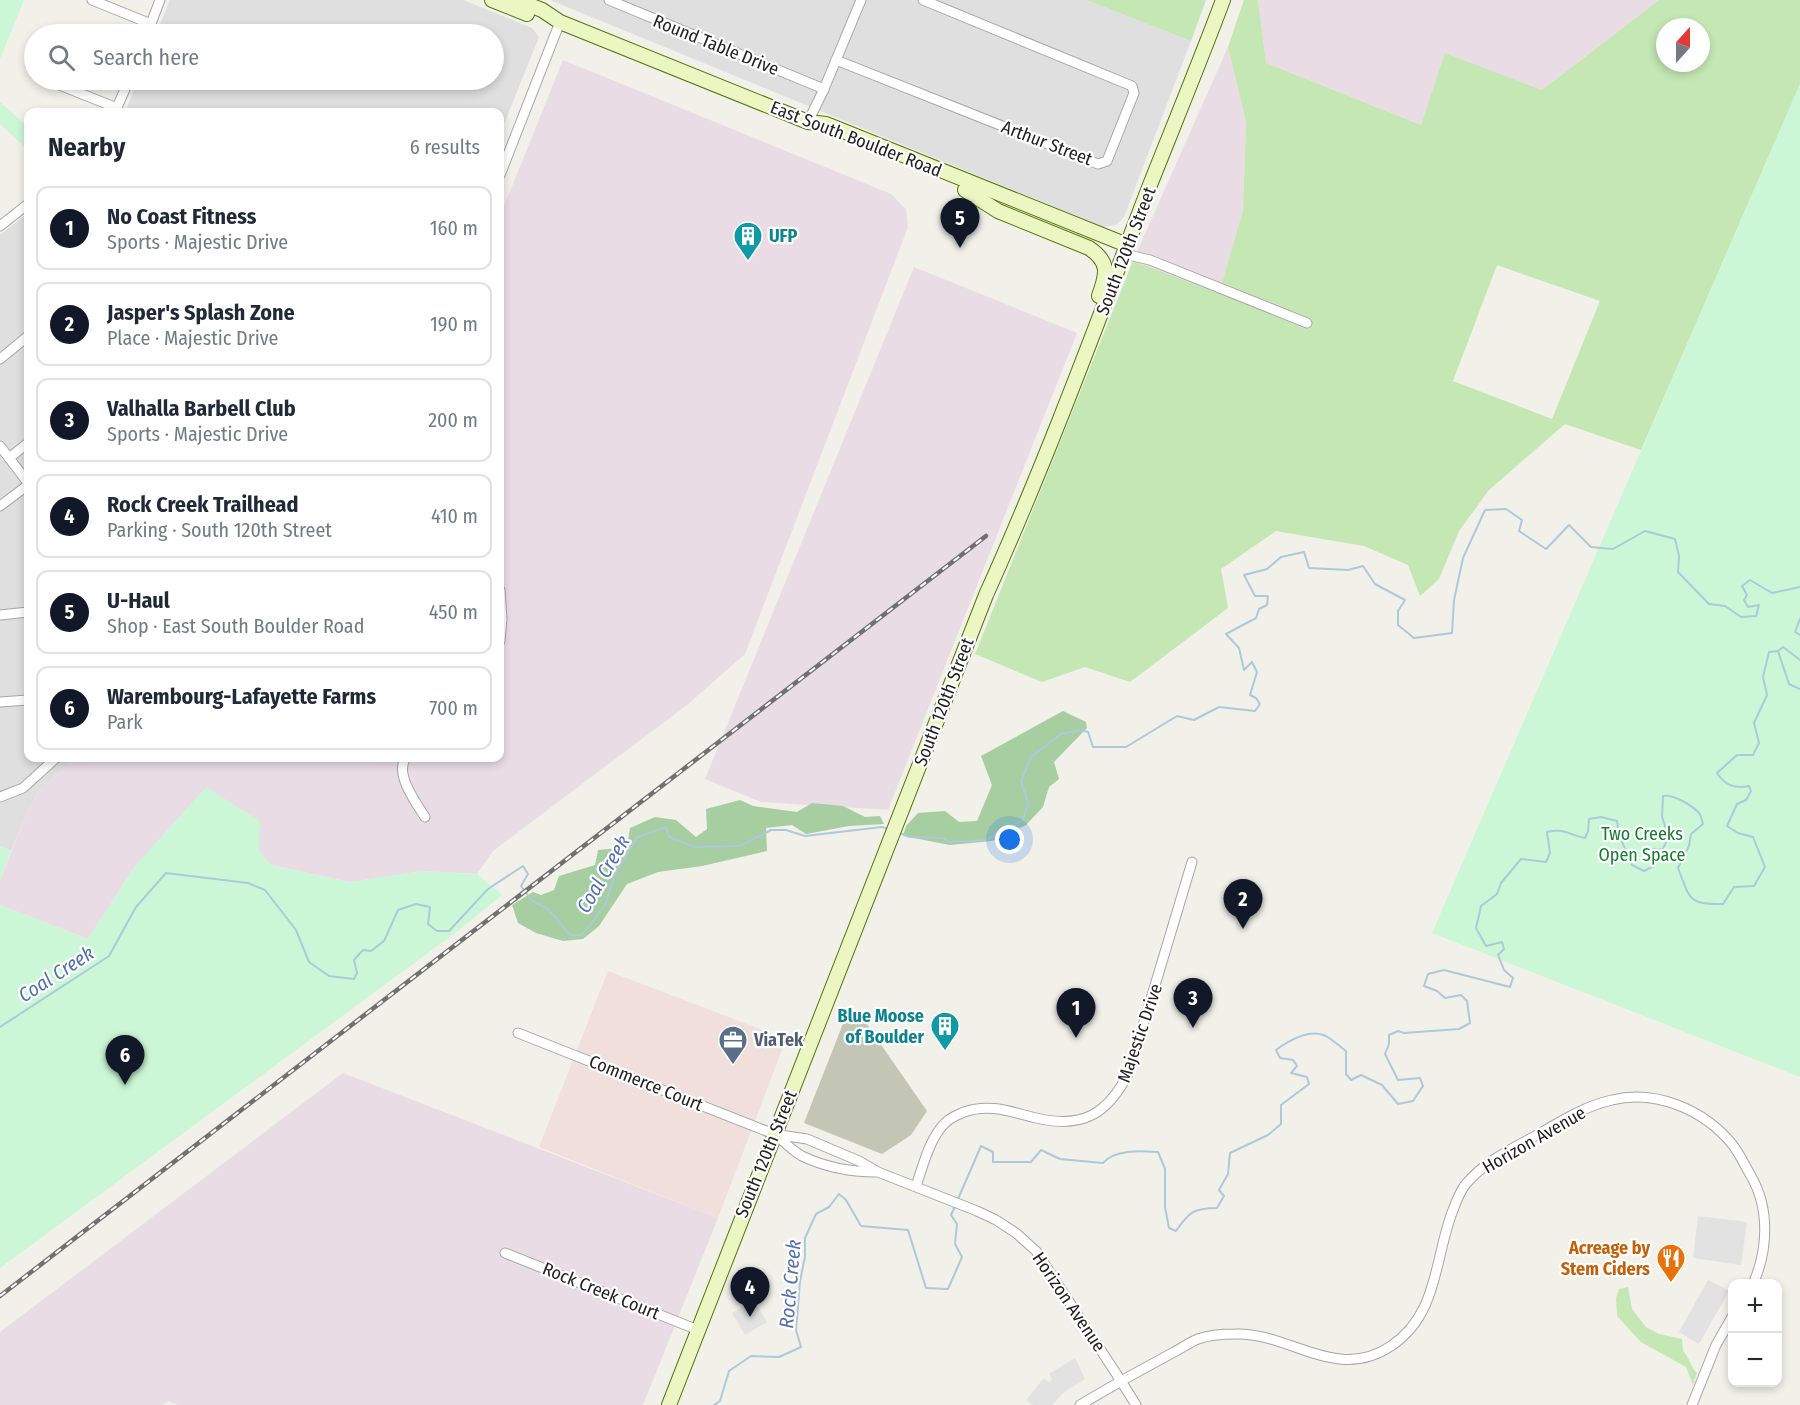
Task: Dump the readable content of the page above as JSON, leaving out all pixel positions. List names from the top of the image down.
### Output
{
  "streets": {
    "main road": ["East South Boulder Road", "South 120th Street"],
    "street": [
      "Round Table Drive",
      "Arthur Street",
      "Majestic Drive",
      "Commerce Court",
      "Horizon Avenue",
      "Rock Creek Court"
    ]
  },
  "crossings": [
    ["East South Boulder Road", "South 120th Street"],
    ["South 120th Street", "Commerce Court"],
    ["South 120th Street", "Horizon Avenue"],
    ["South 120th Street", "Rock Creek Court"],
    ["Majestic Drive", "Horizon Avenue"],
    ["Commerce Court", "Horizon Avenue"]
  ],
  "water": ["Coal Creek", "Rock Creek"],
  "parks": ["Two Creeks Open Space"],
  "places": {
    "building": ["UFP", "Blue Moose of Boulder"],
    "office": ["ViaTek"],
    "restaurant": ["Acreage by Stem Ciders"]
  },
  "north": "top",
  "page": {
    "search": "Search here",
    "heading": ["Nearby", "6 results"],
    "list": [
      {
        "mark": "1",
        "name": "No Coast Fitness",
        "note": "Sports · Majestic Drive",
        "value": "160 m"
      },
      {
        "mark": "2",
        "name": "Jasper's Splash Zone",
        "note": "Place · Majestic Drive",
        "value": "190 m"
      },
      {
        "mark": "3",
        "name": "Valhalla Barbell Club",
        "note": "Sports · Majestic Drive",
        "value": "200 m"
      },
      {
        "mark": "4",
        "name": "Rock Creek Trailhead",
        "note": "Parking · South 120th Street",
        "value": "410 m"
      },
      {
        "mark": "5",
        "name": "U-Haul",
        "note": "Shop · East South Boulder Road",
        "value": "450 m"
      },
      {
        "mark": "6",
        "name": "Warembourg-Lafayette Farms",
        "note": "Park",
        "value": "700 m"
      }
    ],
    "pins": [
      "5",
      "2",
      "3",
      "1",
      "6",
      "4"
    ],
    "map_buttons": ["+", "−"]
  }
}
